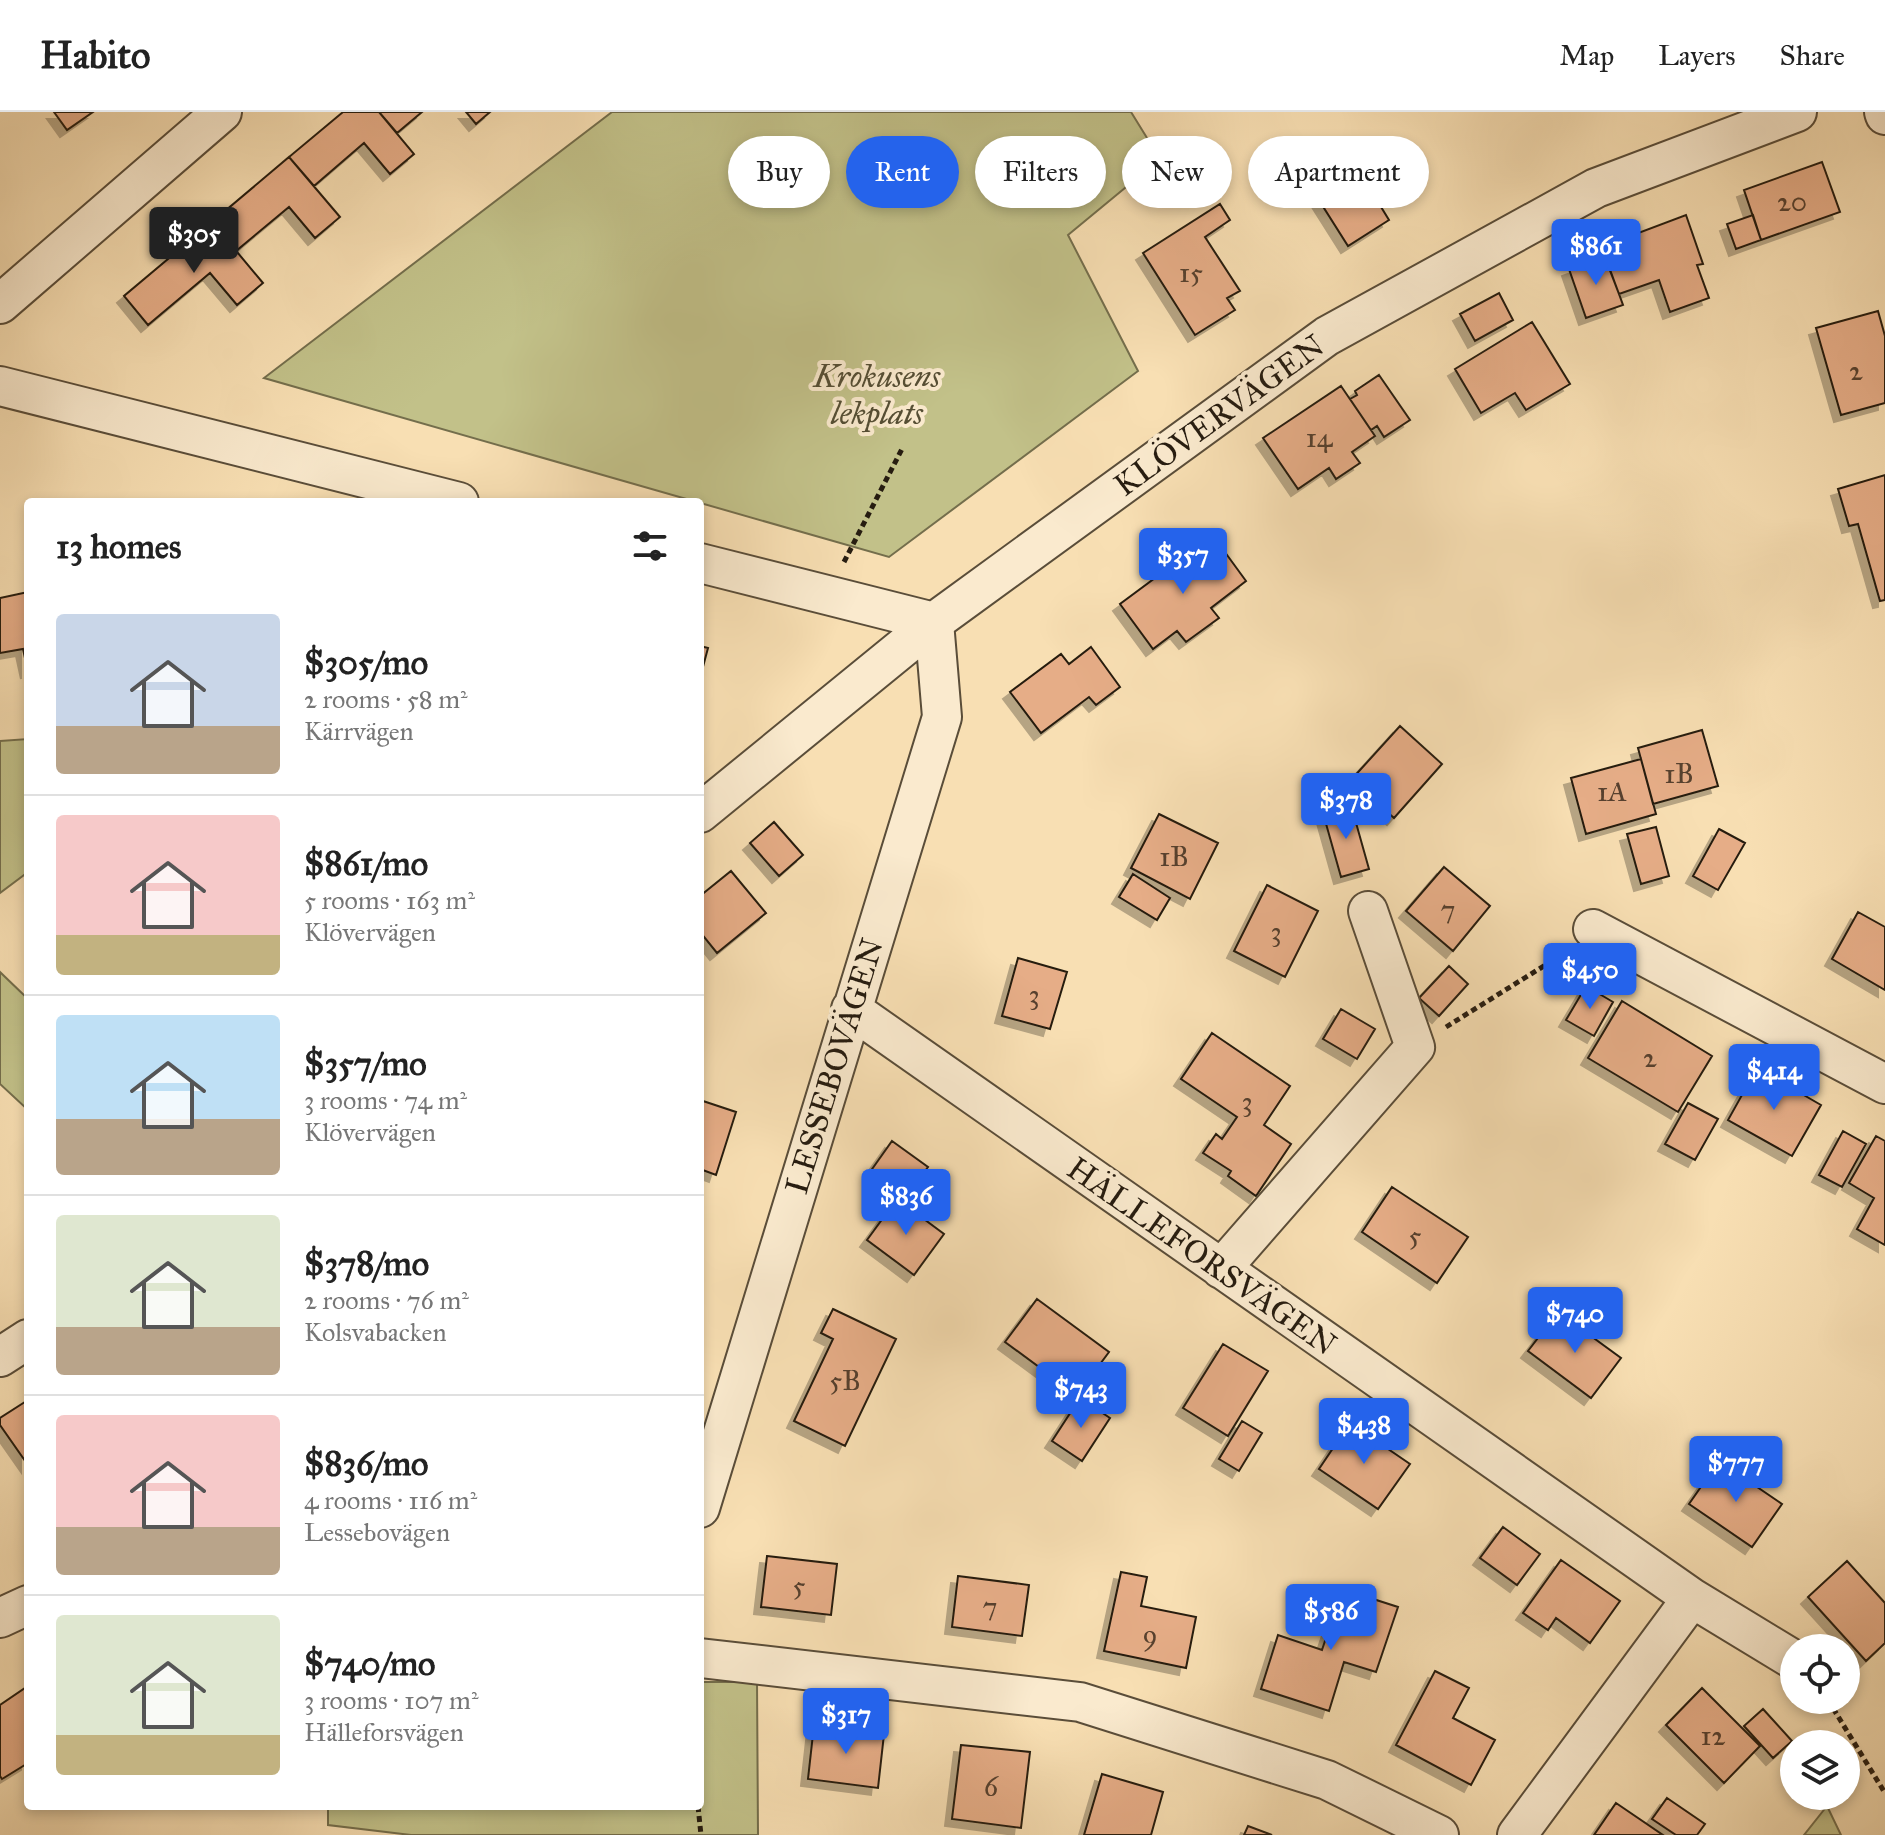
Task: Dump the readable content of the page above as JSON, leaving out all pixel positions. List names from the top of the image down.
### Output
{
  "streets": {
    "street": ["KLÖVERVÄGEN", "LESSEBOVÄGEN", "HÄLLEFORSVÄGEN"]
  },
  "crossings": [
    ["KLÖVERVÄGEN", "LESSEBOVÄGEN"],
    ["LESSEBOVÄGEN", "HÄLLEFORSVÄGEN"]
  ],
  "parks": ["Krokusens lekplats"],
  "house_numbers": [
    "20",
    "15",
    "2",
    "14",
    "1B",
    "1A",
    "1B",
    "7",
    "3",
    "3",
    "2",
    "3",
    "5",
    "5B",
    "5",
    "7",
    "9",
    "12",
    "6"
  ],
  "page": {
    "header": "Habito",
    "nav": ["Map", "Layers", "Share"],
    "chip": [
      "Buy",
      "Rent",
      "Filters",
      "New",
      "Apartment"
    ],
    "price": [
      "$305",
      "$861",
      "$357",
      "$378",
      "$450",
      "$414",
      "$836",
      "$740",
      "$743",
      "$438",
      "$777",
      "$586",
      "$317"
    ],
    "heading": "13 homes",
    "list": [
      {
        "name": "$305/mo",
        "note": "2 rooms · 58 m² · Kärrvägen"
      },
      {
        "name": "$861/mo",
        "note": "5 rooms · 163 m² · Klövervägen"
      },
      {
        "name": "$357/mo",
        "note": "3 rooms · 74 m² · Klövervägen"
      },
      {
        "name": "$378/mo",
        "note": "2 rooms · 76 m² · Kolsvabacken"
      },
      {
        "name": "$836/mo",
        "note": "4 rooms · 116 m² · Lessebovägen"
      },
      {
        "name": "$740/mo",
        "note": "3 rooms · 107 m² · Hälleforsvägen"
      }
    ]
  }
}
